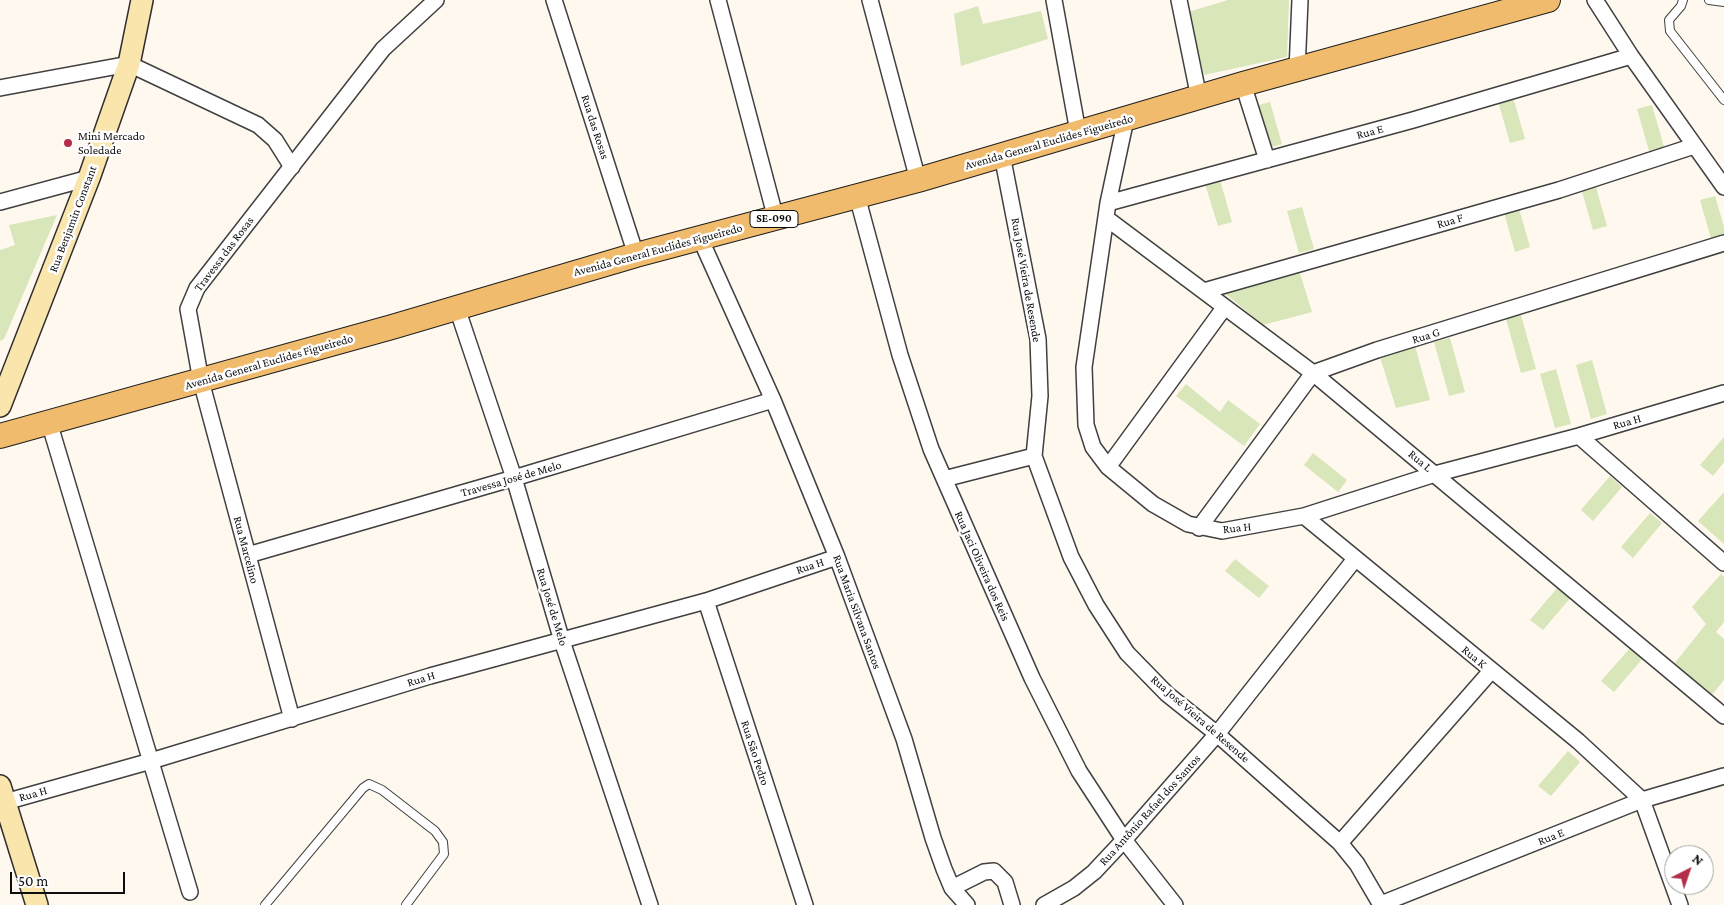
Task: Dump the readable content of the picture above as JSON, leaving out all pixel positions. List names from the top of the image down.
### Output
{
  "streets": {
    "main road": ["Avenida General Euclides Figueiredo", "SE-090"],
    "street": [
      "Rua das Rosas",
      "Rua E",
      "Rua Benjamin Constant",
      "Rua F",
      "Travessa das Rosas",
      "Rua José Vieira de Resende",
      "Rua G",
      "Rua H",
      "Rua L",
      "Travessa José de Melo",
      "Rua Marcelino",
      "Rua Jaci Oliveira dos Reis",
      "Rua José de Melo",
      "Rua Maria Silvana Santos",
      "Rua K",
      "Rua São Pedro",
      "Rua Antônio Rafael dos Santos"
    ]
  },
  "crossings": [
    ["Rua das Rosas", "Avenida General Euclides Figueiredo"],
    ["Rua E", "Rua José Vieira de Resende"],
    ["Rua E", "Rua H"],
    ["Rua E", "Rua L"],
    ["Rua E", "Rua K"],
    ["Avenida General Euclides Figueiredo", "Travessa das Rosas"],
    ["Avenida General Euclides Figueiredo", "Rua José Vieira de Resende"],
    ["Avenida General Euclides Figueiredo", "Rua H"],
    ["Avenida General Euclides Figueiredo", "Rua Marcelino"],
    ["Avenida General Euclides Figueiredo", "Rua Jaci Oliveira dos Reis"],
    ["Avenida General Euclides Figueiredo", "Rua José de Melo"],
    ["Avenida General Euclides Figueiredo", "Rua Maria Silvana Santos"],
    ["Rua F", "Rua L"],
    ["Travessa das Rosas", "Rua Marcelino"],
    ["Rua José Vieira de Resende", "Rua Antônio Rafael dos Santos"],
    ["Rua G", "Rua L"],
    ["Rua H", "Rua L"],
    ["Rua H", "Rua Marcelino"],
    ["Rua H", "Rua José de Melo"],
    ["Rua H", "Rua Maria Silvana Santos"],
    ["Rua H", "Rua K"],
    ["Rua H", "Rua São Pedro"],
    ["Travessa José de Melo", "Rua Marcelino"],
    ["Travessa José de Melo", "Rua José de Melo"],
    ["Travessa José de Melo", "Rua Maria Silvana Santos"],
    ["Rua Jaci Oliveira dos Reis", "Rua Antônio Rafael dos Santos"],
    ["Rua K", "Rua Antônio Rafael dos Santos"]
  ],
  "places": ["Mini Mercado Soledade"],
  "scale_bar": "50 m",
  "north": "top right"
}
